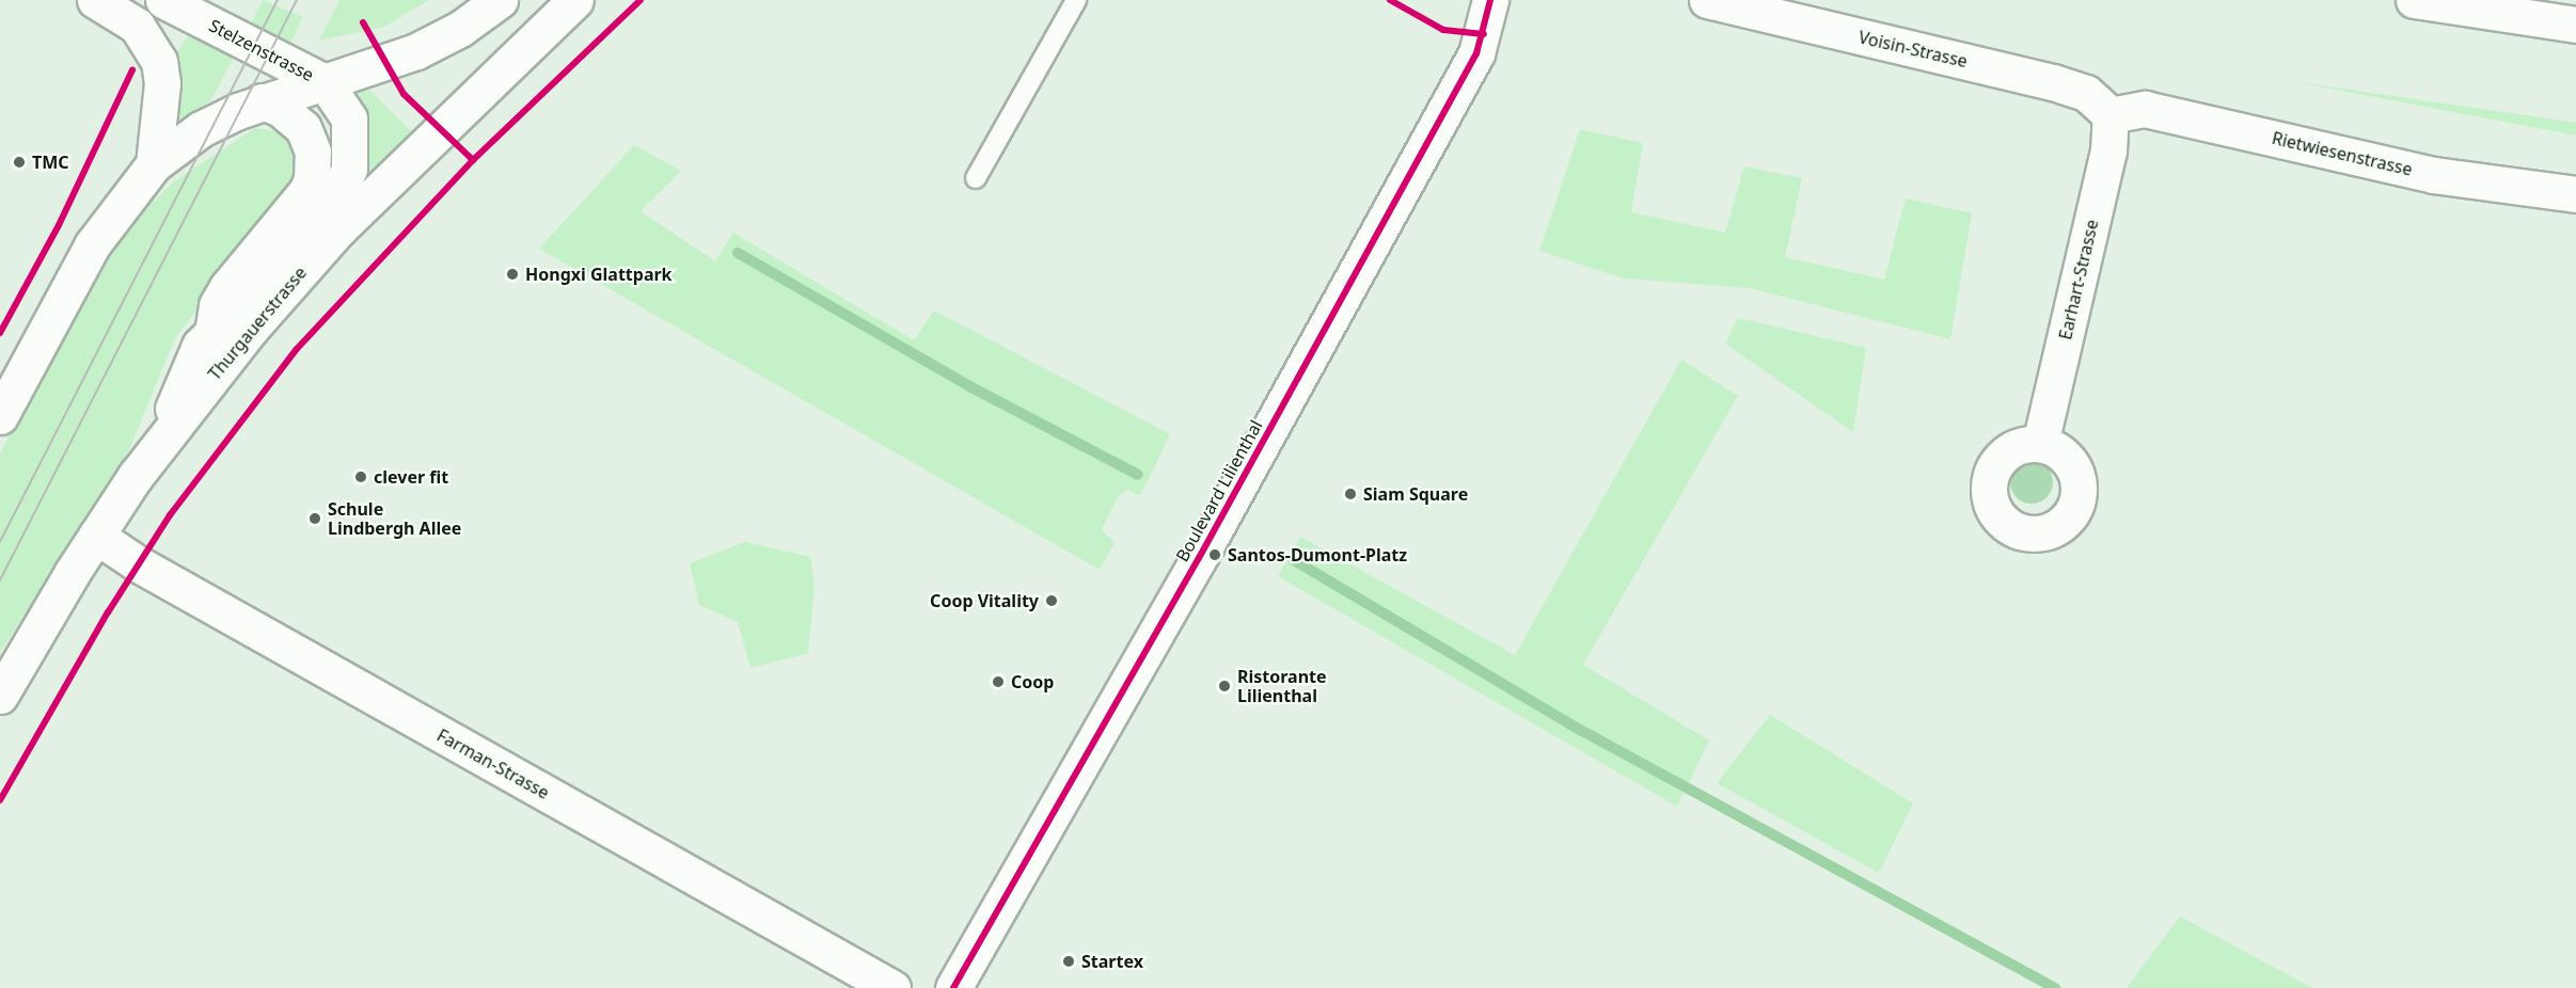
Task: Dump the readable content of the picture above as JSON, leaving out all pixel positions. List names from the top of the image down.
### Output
{
  "streets": {
    "main road": [
      "Voisin-Strasse",
      "Stelzenstrasse",
      "Rietwiesenstrasse",
      "Earhart-Strasse",
      "Thurgauerstrasse",
      "Boulevard Lilienthal",
      "Farman-Strasse"
    ]
  },
  "crossings": [
    ["Voisin-Strasse", "Rietwiesenstrasse"],
    ["Voisin-Strasse", "Earhart-Strasse"],
    ["Stelzenstrasse", "Thurgauerstrasse"],
    ["Rietwiesenstrasse", "Earhart-Strasse"],
    ["Thurgauerstrasse", "Farman-Strasse"]
  ],
  "places": [
    "TMC",
    "Hongxi Glattpark",
    "clever fit",
    "Siam Square",
    "Schule Lindbergh Allee",
    "Santos-Dumont-Platz",
    "Coop Vitality",
    "Coop",
    "Ristorante Lilienthal",
    "Startex"
  ]
}
